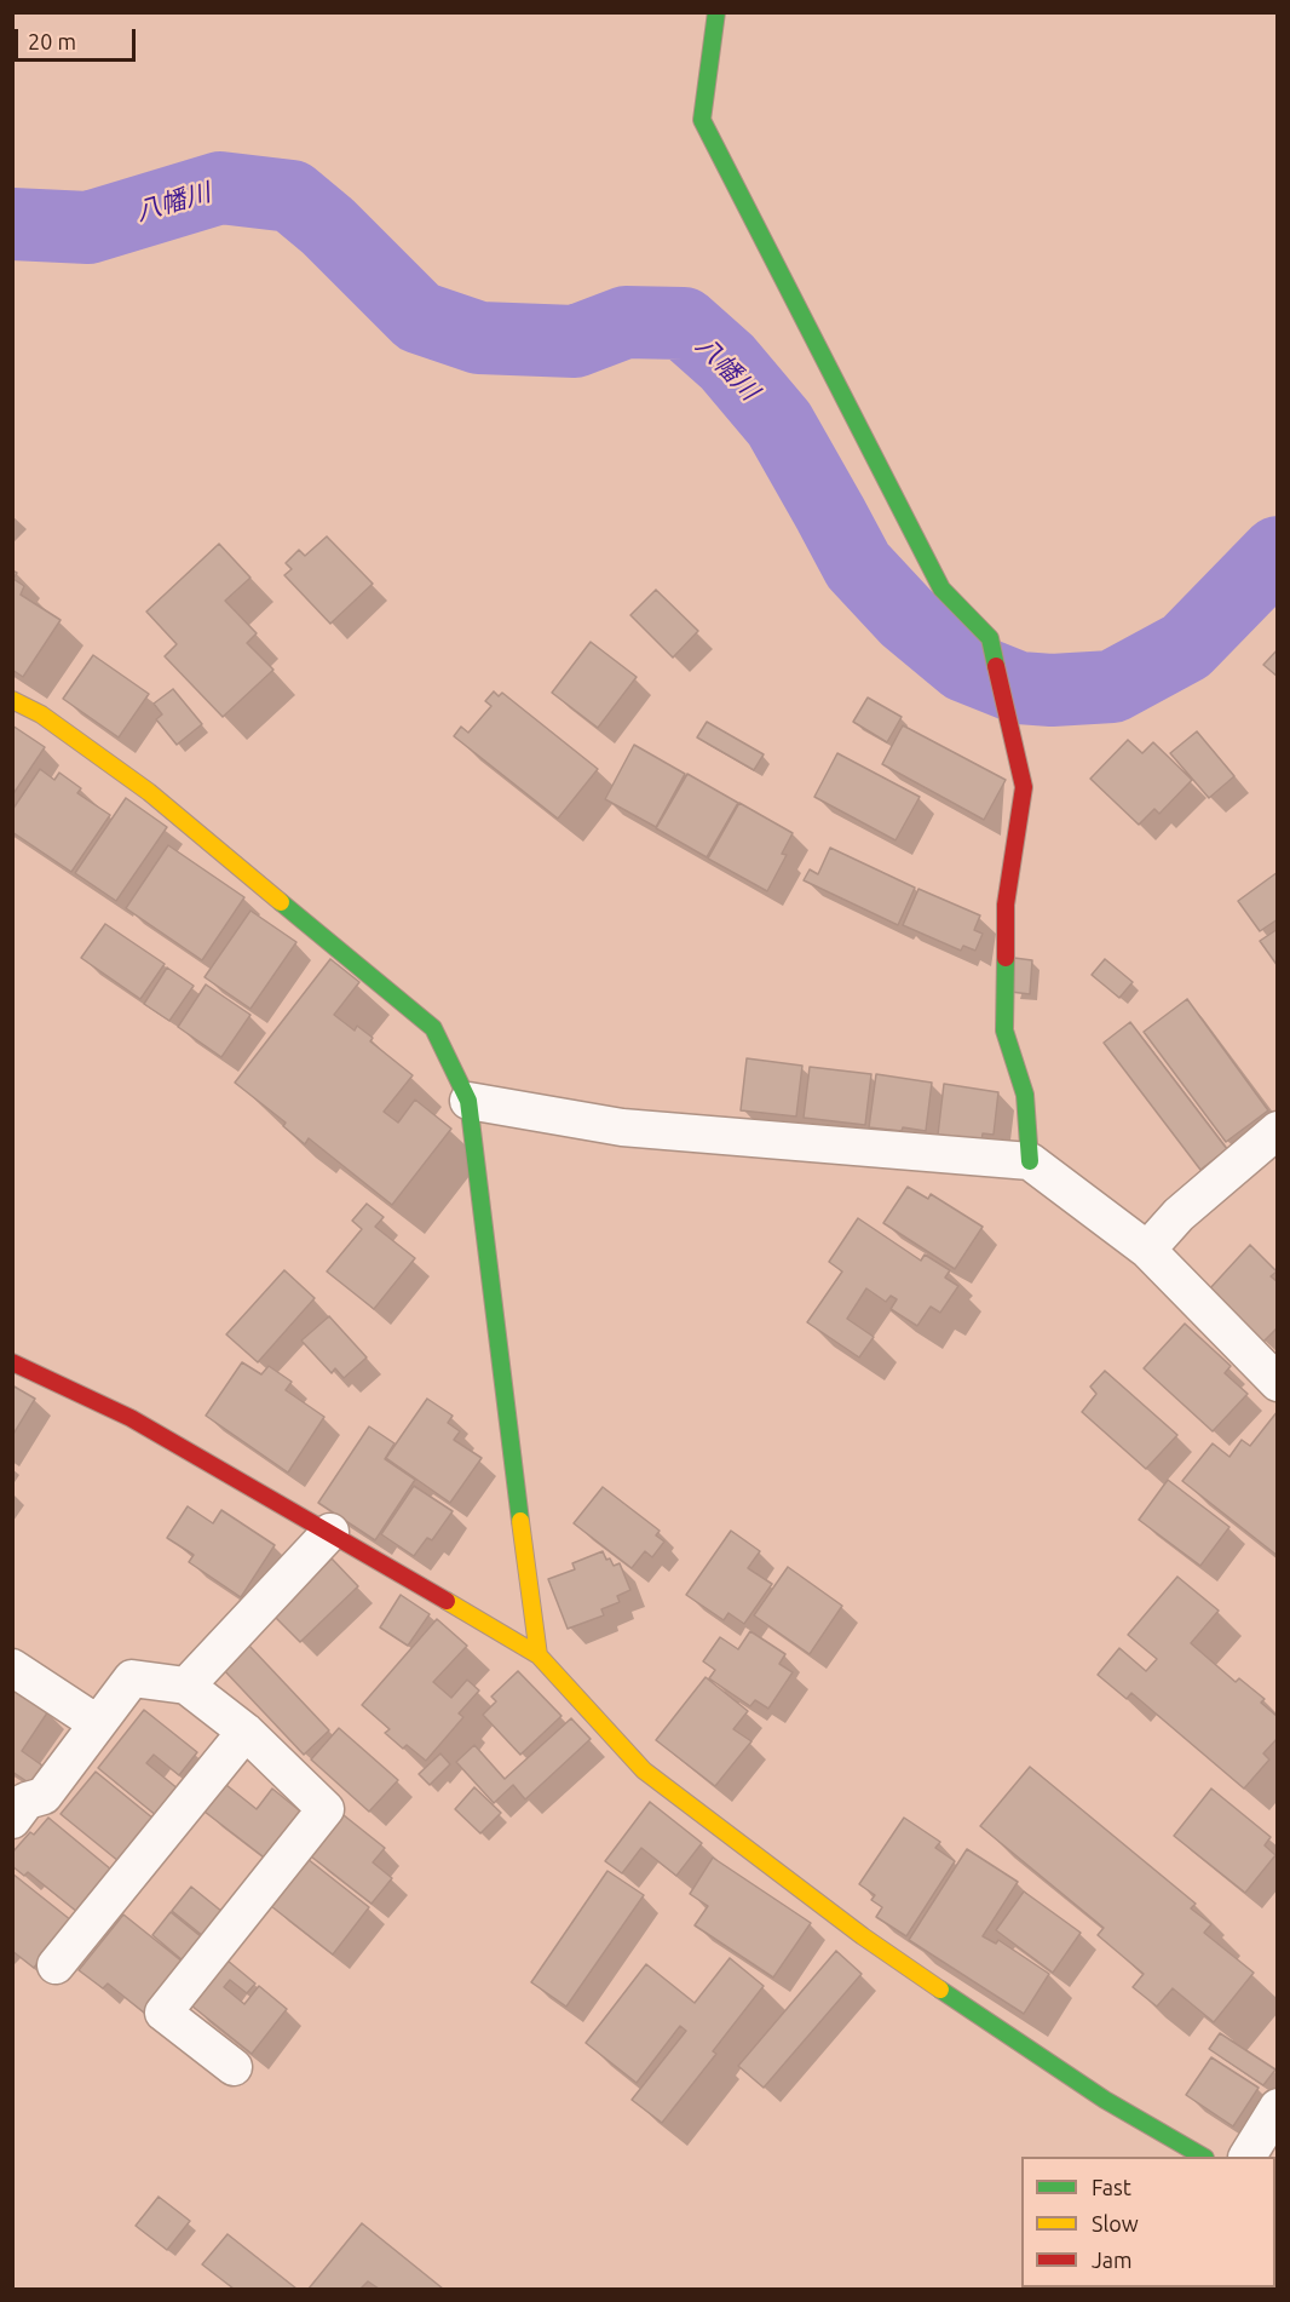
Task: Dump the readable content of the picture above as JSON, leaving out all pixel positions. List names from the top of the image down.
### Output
{
  "water": ["八幡川"],
  "legend": ["Fast", "Slow", "Jam"],
  "scale_bar": "20 m"
}
